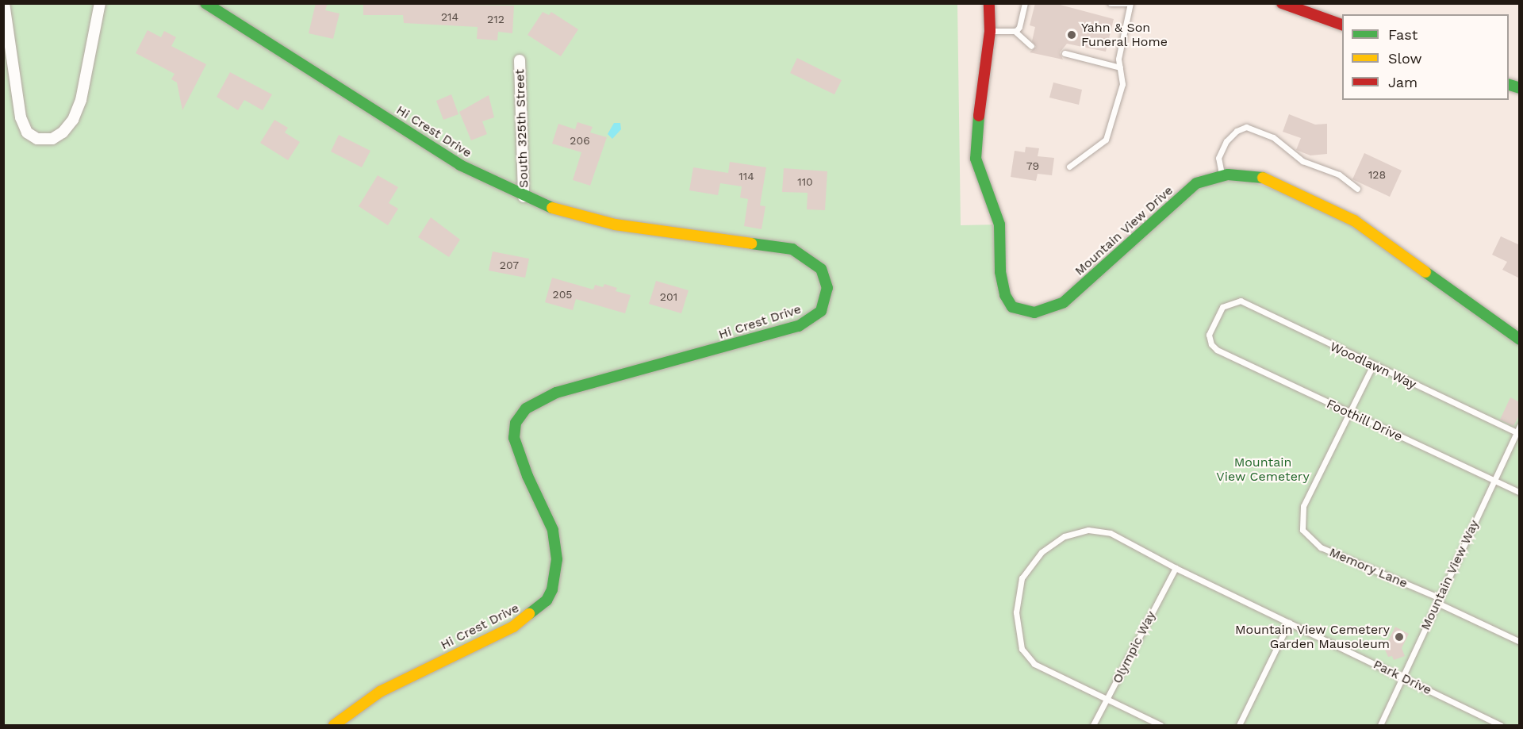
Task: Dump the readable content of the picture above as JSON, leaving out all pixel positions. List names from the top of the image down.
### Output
{
  "streets": {
    "street": ["South 325th Street", "Hi Crest Drive", "Mountain View Drive"],
    "lane": [
      "Woodlawn Way",
      "Foothill Drive",
      "Memory Lane",
      "Mountain View Way",
      "Olympic Way",
      "Park Drive"
    ]
  },
  "crossings": [
    ["South 325th Street", "Hi Crest Drive"],
    ["Woodlawn Way", "Foothill Drive"],
    ["Woodlawn Way", "Mountain View Way"],
    ["Foothill Drive", "Memory Lane"],
    ["Foothill Drive", "Mountain View Way"],
    ["Memory Lane", "Mountain View Way"],
    ["Mountain View Way", "Park Drive"],
    ["Olympic Way", "Park Drive"]
  ],
  "parks": ["Mountain View Cemetery"],
  "places": ["Yahn & Son Funeral Home", "Mountain View Cemetery Garden Mausoleum"],
  "house_numbers": [
    "214",
    "212",
    "206",
    "79",
    "128",
    "114",
    "110",
    "207",
    "205",
    "201"
  ],
  "legend": ["Fast", "Slow", "Jam"]
}
